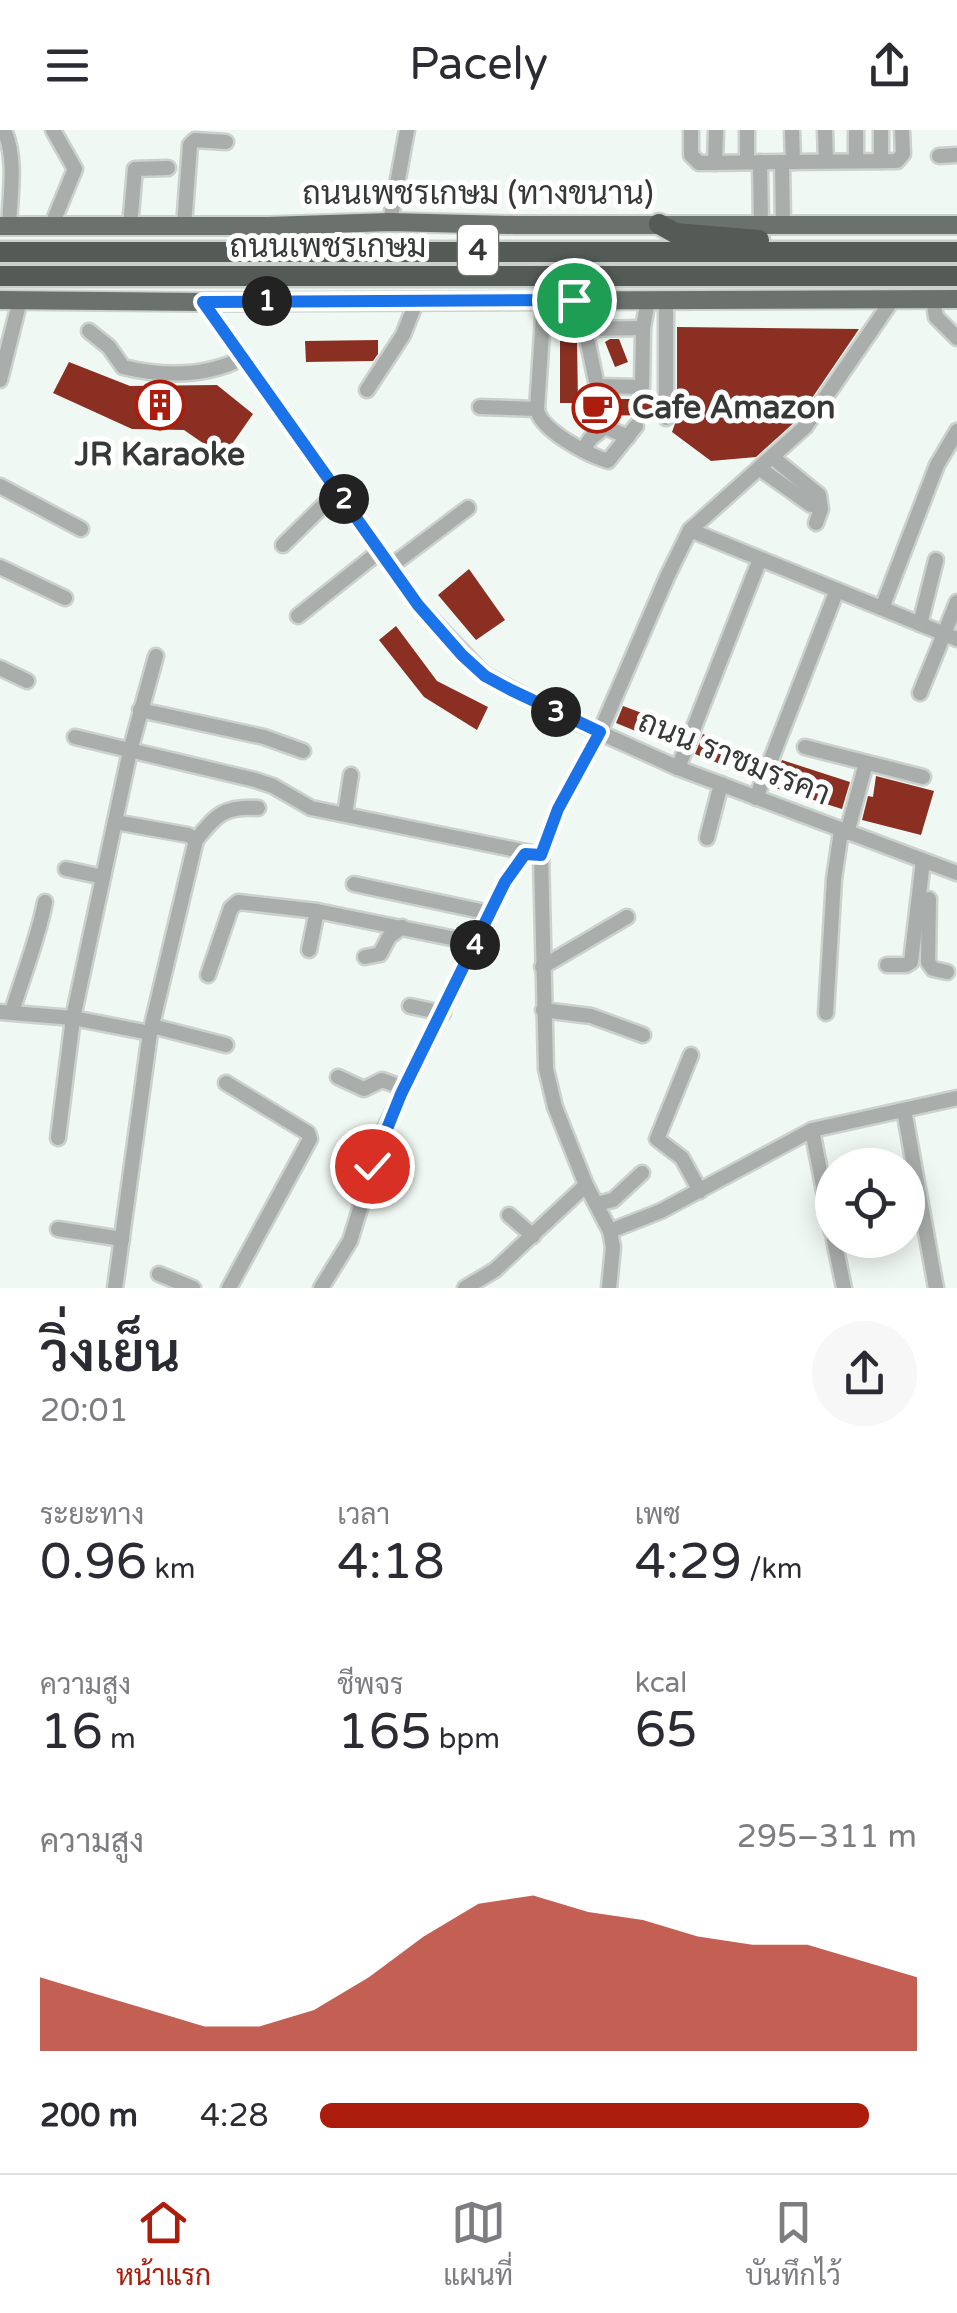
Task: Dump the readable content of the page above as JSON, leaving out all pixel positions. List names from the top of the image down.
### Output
{
  "streets": {
    "highway": ["ถนนเพชรเกษม", "4"],
    "main road": ["ถนนเพชรเกษม (ทางขนาน)"],
    "street": ["ถนน ราชมรรคา"]
  },
  "crossings": [
    ["4", "ถนน ราชมรรคา"]
  ],
  "places": {
    "building": ["JR Karaoke"],
    "cafe": ["Cafe Amazon"]
  },
  "page": {
    "header": "Pacely",
    "pins": [
      "1",
      "2",
      "3",
      "4"
    ],
    "heading": ["วิ่งเย็น", "20:01"],
    "stats": [
      ["ระยะทาง", "0.96 km"],
      ["เวลา", "4:18"],
      ["เพซ", "4:29 /km"],
      ["ความสูง", "16 m"],
      ["ชีพจร", "165 bpm"],
      ["kcal", "65"]
    ],
    "chart": ["ความสูง", "295–311 m"],
    "list": [
      {
        "name": "200 m",
        "note": "4:28"
      }
    ],
    "tabs": ["หน้าแรก", "แผนที่", "บันทึกไว้"]
  }
}
